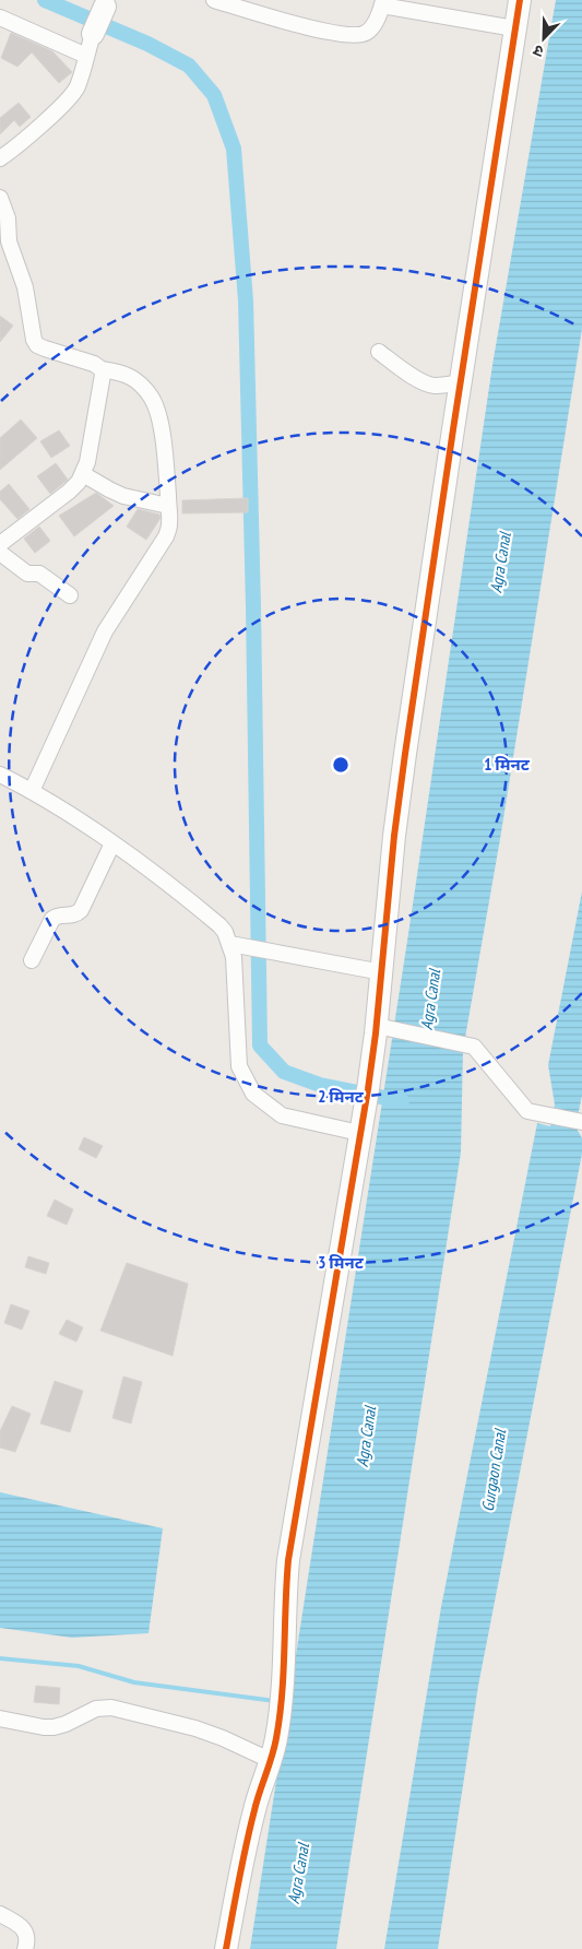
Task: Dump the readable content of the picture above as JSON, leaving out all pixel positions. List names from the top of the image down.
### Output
{
  "water": ["Agra Canal", "Gurgaon Canal"],
  "north": "bottom left",
  "rings": ["1 मिनट", "2 मिनट", "3 मिनट"]
}
